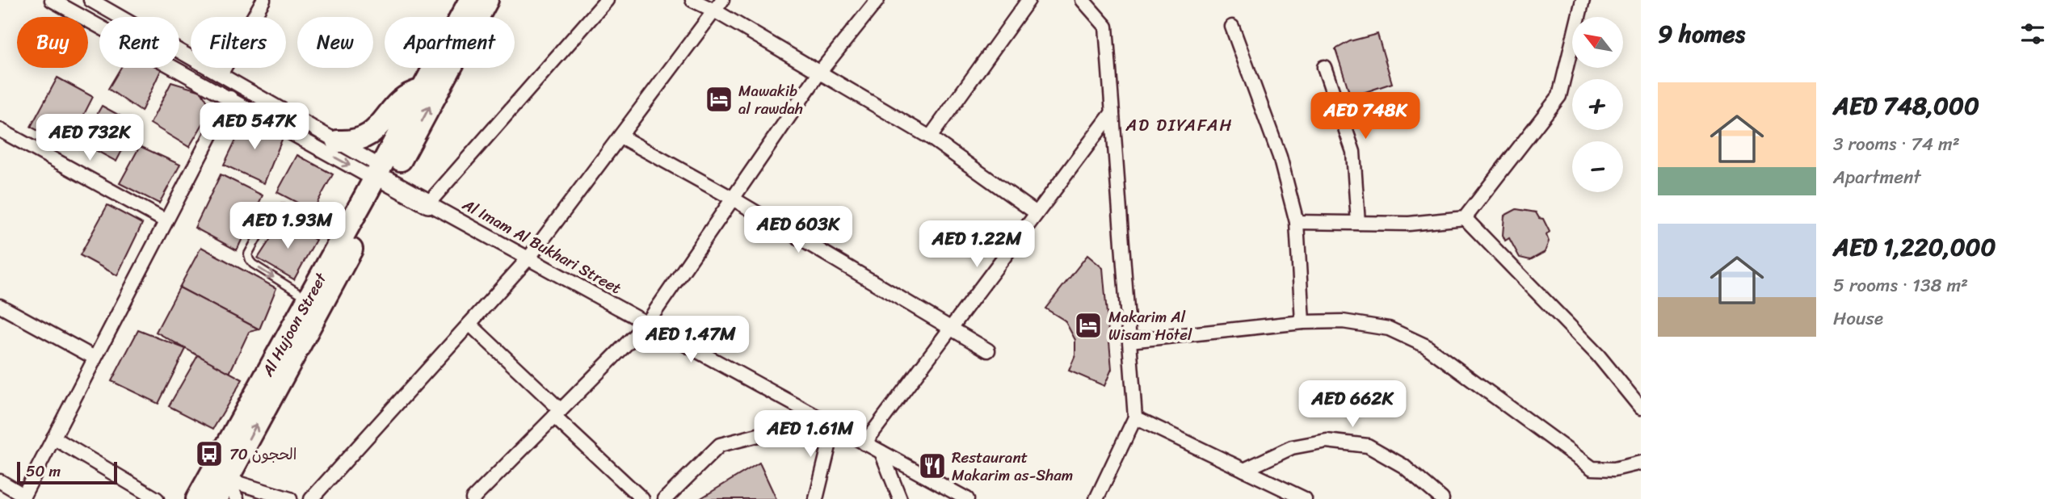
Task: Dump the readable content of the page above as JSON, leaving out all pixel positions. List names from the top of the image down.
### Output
{
  "streets": {
    "main road": ["Al Hujoon Street"],
    "street": ["Al Imam Al Bukhari Street"]
  },
  "districts": ["AD DIYAFAH"],
  "places": {
    "hotel": ["Mawakib al rawdah", "Makarim Al Wisam Hotel"],
    "bus stop": ["الحجون 70"],
    "restaurant": ["Restaurant Makarim as-Sham"]
  },
  "scale_bar": "50 m",
  "north": "top left",
  "page": {
    "heading": "9 homes",
    "map_buttons": ["+", "−"],
    "chip": [
      "Buy",
      "Rent",
      "Filters",
      "New",
      "Apartment"
    ],
    "list": [
      {
        "name": "AED 748,000",
        "note": "3 rooms · 74 m² · Apartment"
      },
      {
        "name": "AED 1,220,000",
        "note": "5 rooms · 138 m² · House"
      }
    ],
    "price": [
      "AED 748K",
      "AED 547K",
      "AED 732K",
      "AED 1.93M",
      "AED 603K",
      "AED 1.22M",
      "AED 1.47M",
      "AED 662K",
      "AED 1.61M"
    ],
    "scale": "50 m"
  }
}
